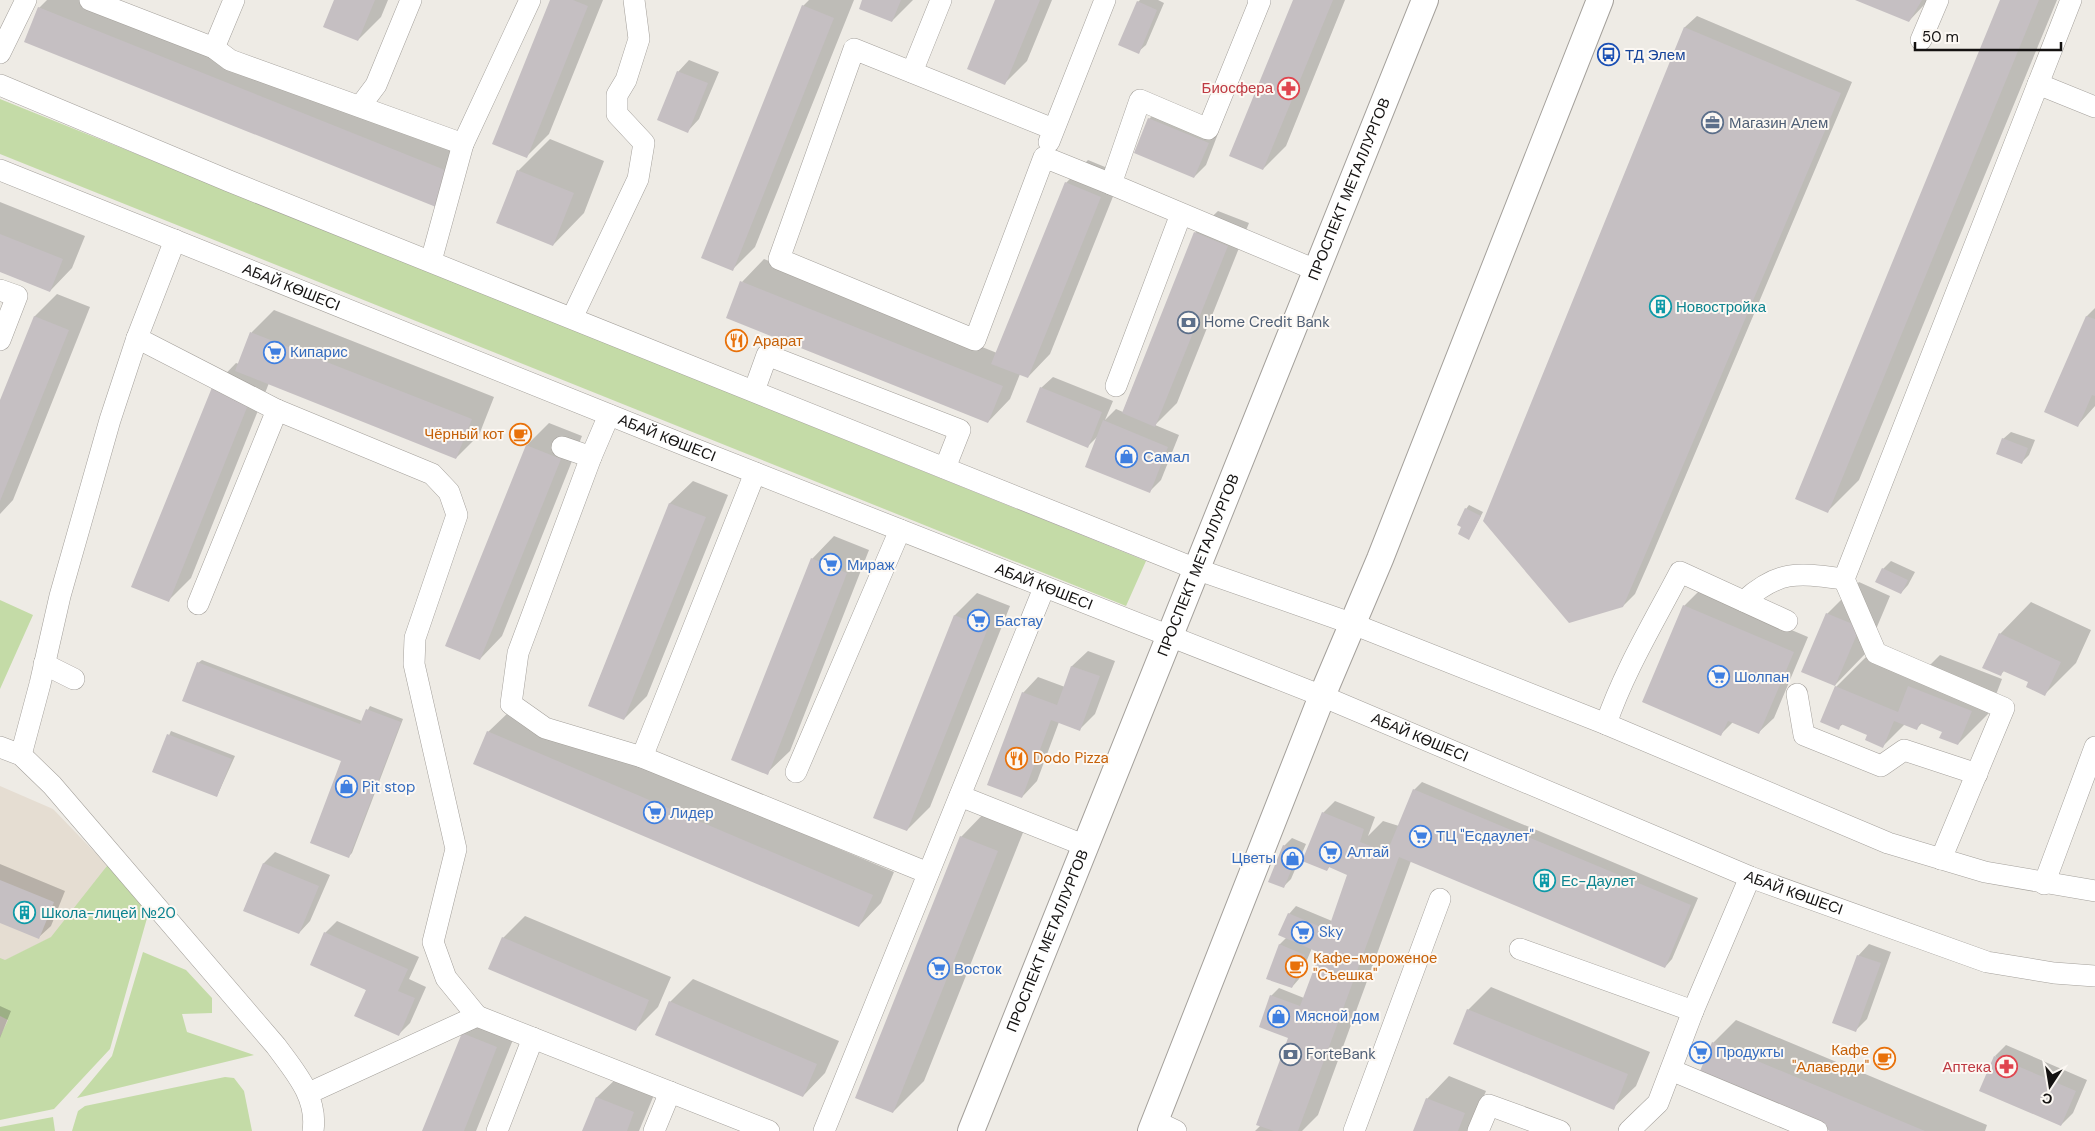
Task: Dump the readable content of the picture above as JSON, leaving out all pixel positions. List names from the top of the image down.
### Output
{
  "streets": {
    "main road": ["ПРОСПЕКТ МЕТАЛЛУРГОВ"],
    "street": ["АБАЙ КӨШЕСІ"]
  },
  "crossings": [
    ["ПРОСПЕКТ МЕТАЛЛУРГОВ", "АБАЙ КӨШЕСІ"]
  ],
  "places": {
    "bus stop": ["ТД Элем"],
    "pharmacy": ["Биосфера", "Аптека"],
    "office": ["Магазин Алем"],
    "building": ["Новостройка", "Ес-Даулет", "Школа-лицей №20"],
    "bank": ["Home Credit Bank", "ForteBank"],
    "restaurant": ["Арарат", "Dodo Pizza"],
    "supermarket": [
      "Кипарис",
      "Мираж",
      "Бастау",
      "Шолпан",
      "Лидер",
      "ТЦ \"Есдаулет\"",
      "Алтай",
      "Sky",
      "Восток",
      "Продукты"
    ],
    "cafe": ["Чёрный кот", "Кафе-мороженое \"Cъешка\"", "Кафе \"Алаверди\""],
    "shop": [
      "Самал",
      "Pit stop",
      "Цветы",
      "Мясной дом"
    ]
  },
  "scale_bar": "50 m",
  "north": "bottom"
}
